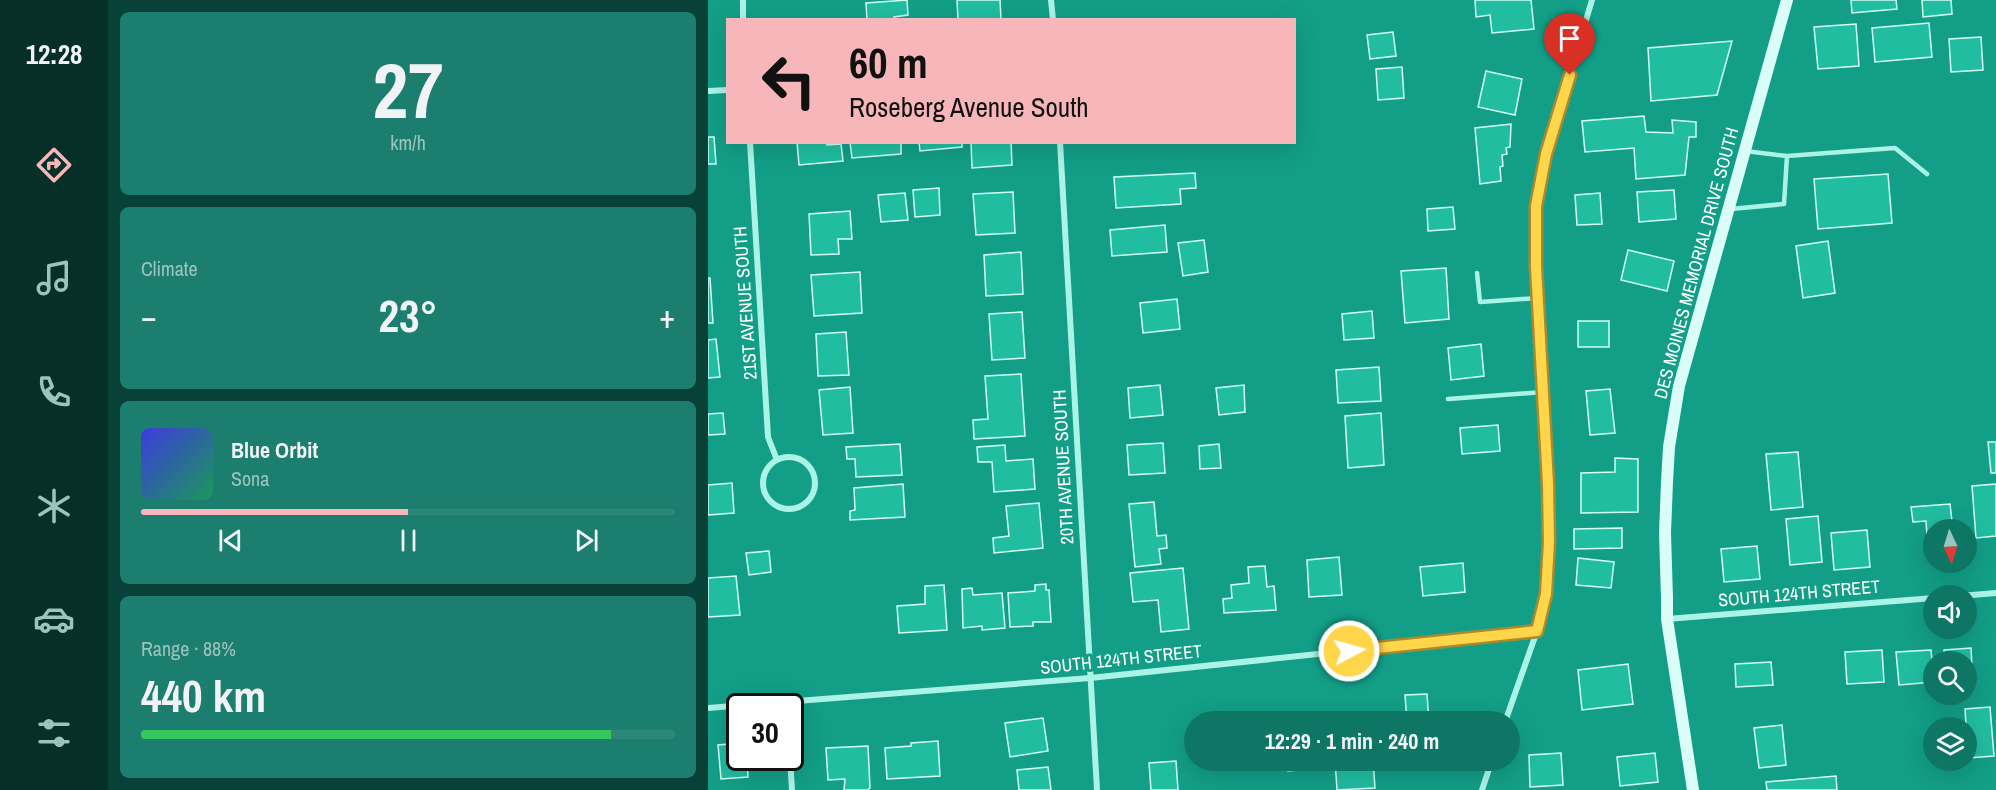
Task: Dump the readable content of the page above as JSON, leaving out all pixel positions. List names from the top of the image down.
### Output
{
  "streets": {
    "main road": ["DES MOINES MEMORIAL DRIVE SOUTH"],
    "street": ["21ST AVENUE SOUTH", "20TH AVENUE SOUTH", "SOUTH 124TH STREET"]
  },
  "crossings": [
    ["DES MOINES MEMORIAL DRIVE SOUTH", "SOUTH 124TH STREET"],
    ["20TH AVENUE SOUTH", "SOUTH 124TH STREET"]
  ],
  "north": "bottom",
  "page": {
    "tabs": "12:28",
    "tile": [
      ["27", "km/h"],
      "Climate",
      ["Range · 88%", "440 km"]
    ],
    "turn": ["60 m", "Roseberg Avenue South"],
    "heat": ["−", "23°", "+"],
    "song": ["Blue Orbit", "Sona"],
    "limit": "30",
    "trip": "12:29 · 1 min · 240 m"
  }
}
